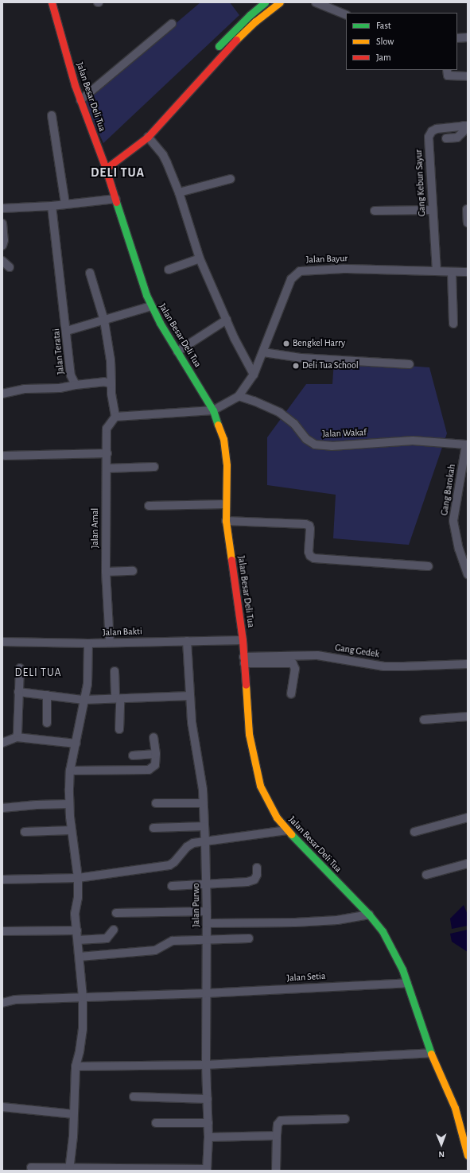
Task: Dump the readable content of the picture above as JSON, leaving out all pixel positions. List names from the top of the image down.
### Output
{
  "streets": {
    "main road": ["Jalan Besar Deli Tua"],
    "street": [
      "Gang Kebun Sayur",
      "Jalan Bayur",
      "Jalan Teratai",
      "Jalan Wakaf",
      "Gang Barokah",
      "Jalan Amal",
      "Jalan Bakti",
      "Gang Gedek",
      "Jalan Purwo",
      "Jalan Setia"
    ]
  },
  "crossings": [
    ["Jalan Besar Deli Tua", "Jalan Bayur"],
    ["Jalan Besar Deli Tua", "Jalan Bakti"],
    ["Jalan Besar Deli Tua", "Gang Gedek"],
    ["Jalan Besar Deli Tua", "Jalan Setia"],
    ["Gang Kebun Sayur", "Jalan Bayur"],
    ["Jalan Bayur", "Jalan Wakaf"],
    ["Jalan Wakaf", "Gang Barokah"],
    ["Jalan Amal", "Jalan Bakti"],
    ["Jalan Bakti", "Jalan Purwo"],
    ["Jalan Purwo", "Jalan Setia"]
  ],
  "districts": ["DELI TUA", "DELI TUA"],
  "places": ["Bengkel Harry", "Deli Tua School"],
  "legend": ["Fast", "Slow", "Jam"],
  "north": "bottom"
}
